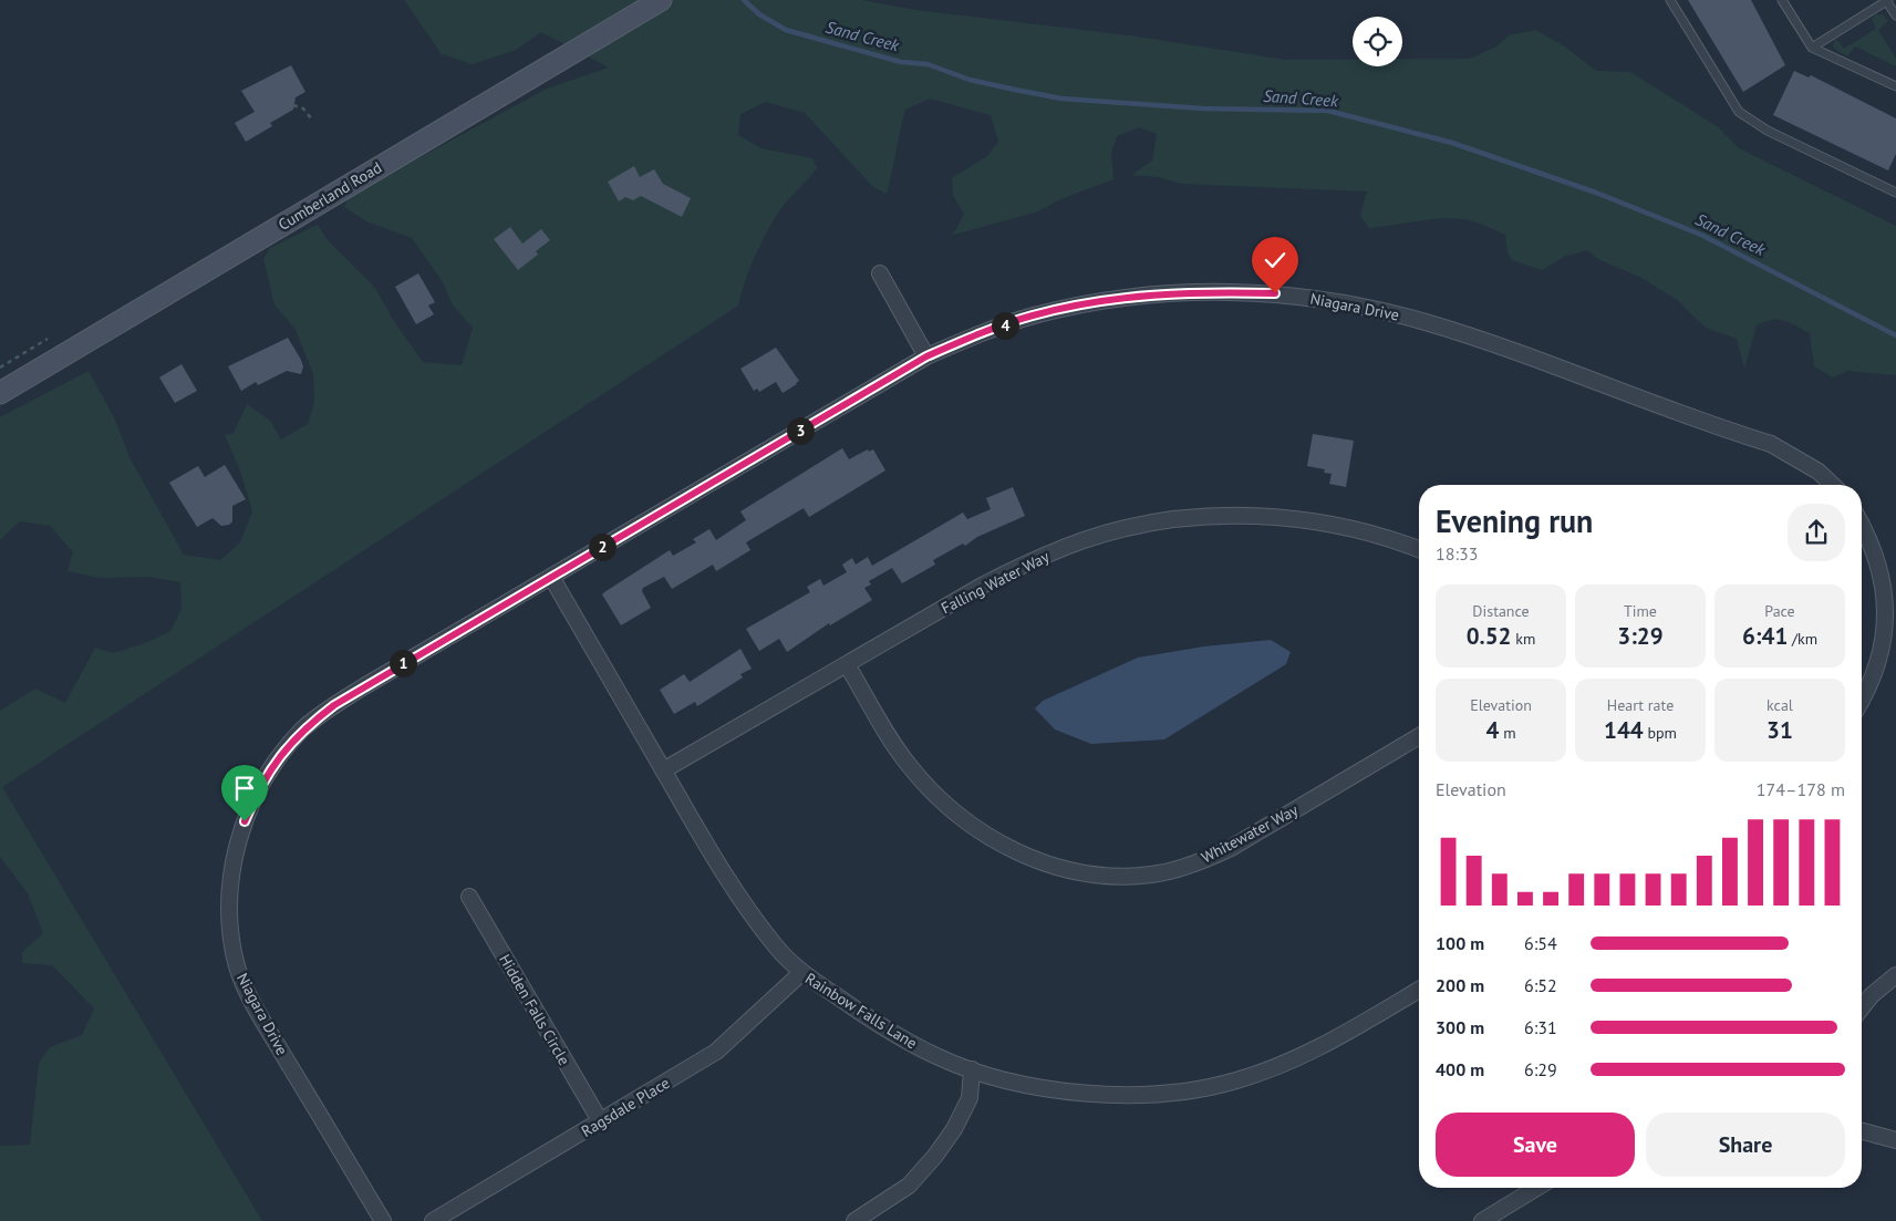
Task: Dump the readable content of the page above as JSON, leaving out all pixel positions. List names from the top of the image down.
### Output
{
  "streets": {
    "main road": ["Cumberland Road"],
    "street": [
      "Niagara Drive",
      "Falling Water Way",
      "Whitewater Way",
      "Hidden Falls Circle",
      "Rainbow Falls Lane",
      "Ragsdale Place"
    ]
  },
  "crossings": [
    ["Niagara Drive", "Rainbow Falls Lane"],
    ["Falling Water Way", "Whitewater Way"],
    ["Falling Water Way", "Rainbow Falls Lane"],
    ["Hidden Falls Circle", "Ragsdale Place"],
    ["Rainbow Falls Lane", "Ragsdale Place"]
  ],
  "water": ["Sand Creek"],
  "page": {
    "pins": [
      "4",
      "3",
      "2",
      "1"
    ],
    "heading": ["Evening run", "18:33"],
    "stats": [
      ["Distance", "0.52 km"],
      ["Time", "3:29"],
      ["Pace", "6:41 /km"],
      ["Elevation", "4 m"],
      ["Heart rate", "144 bpm"],
      ["kcal", "31"]
    ],
    "chart": ["Elevation", "174–178 m"],
    "list": [
      {
        "name": "100 m",
        "note": "6:54"
      },
      {
        "name": "200 m",
        "note": "6:52"
      },
      {
        "name": "300 m",
        "note": "6:31"
      },
      {
        "name": "400 m",
        "note": "6:29"
      }
    ],
    "buttons": ["Save", "Share"]
  }
}
